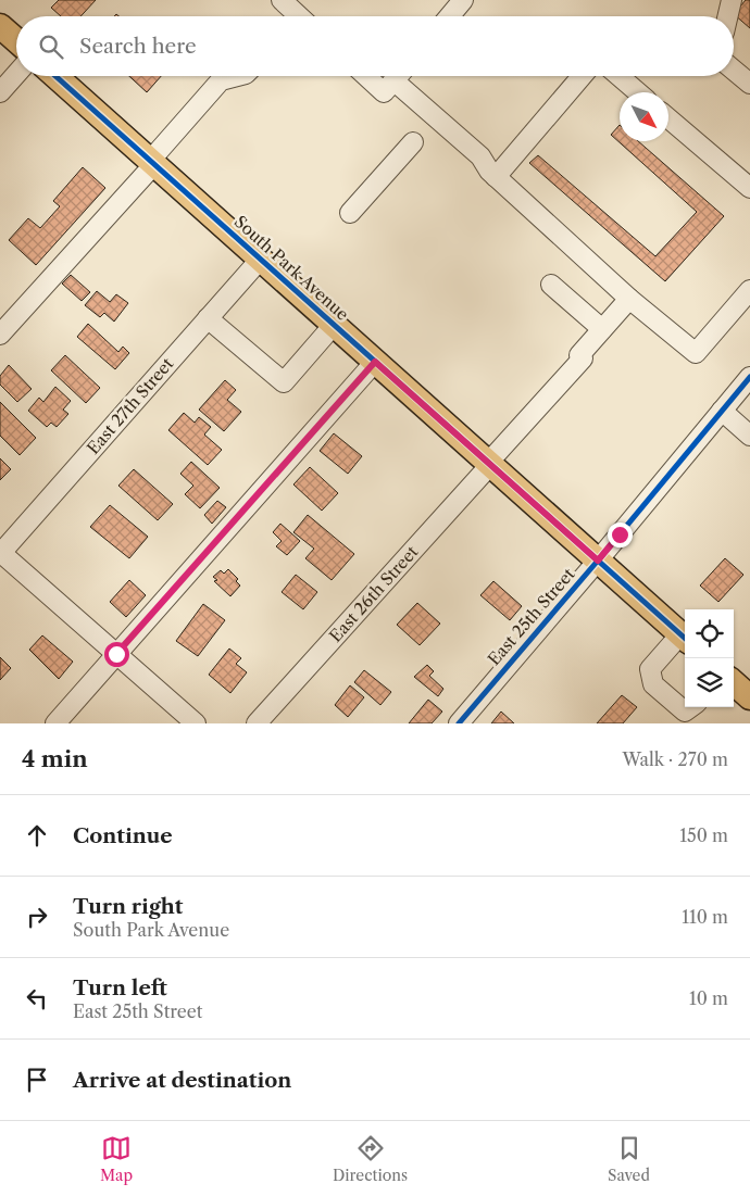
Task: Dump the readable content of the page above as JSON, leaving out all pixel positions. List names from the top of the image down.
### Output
{
  "streets": {
    "main road": ["South Park Avenue"],
    "street": ["East 27th Street", "East 26th Street", "East 25th Street"]
  },
  "crossings": [
    ["South Park Avenue", "East 27th Street"],
    ["South Park Avenue", "East 26th Street"],
    ["South Park Avenue", "East 25th Street"]
  ],
  "north": "bottom right",
  "page": {
    "search": "Search here",
    "heading": ["4 min", "Walk · 270 m"],
    "list": [
      ["Continue", "150 m"],
      ["Turn right", "South Park Avenue", "110 m"],
      ["Turn left", "East 25th Street", "10 m"],
      "Arrive at destination"
    ],
    "nav": ["Map", "Directions", "Saved"]
  }
}
